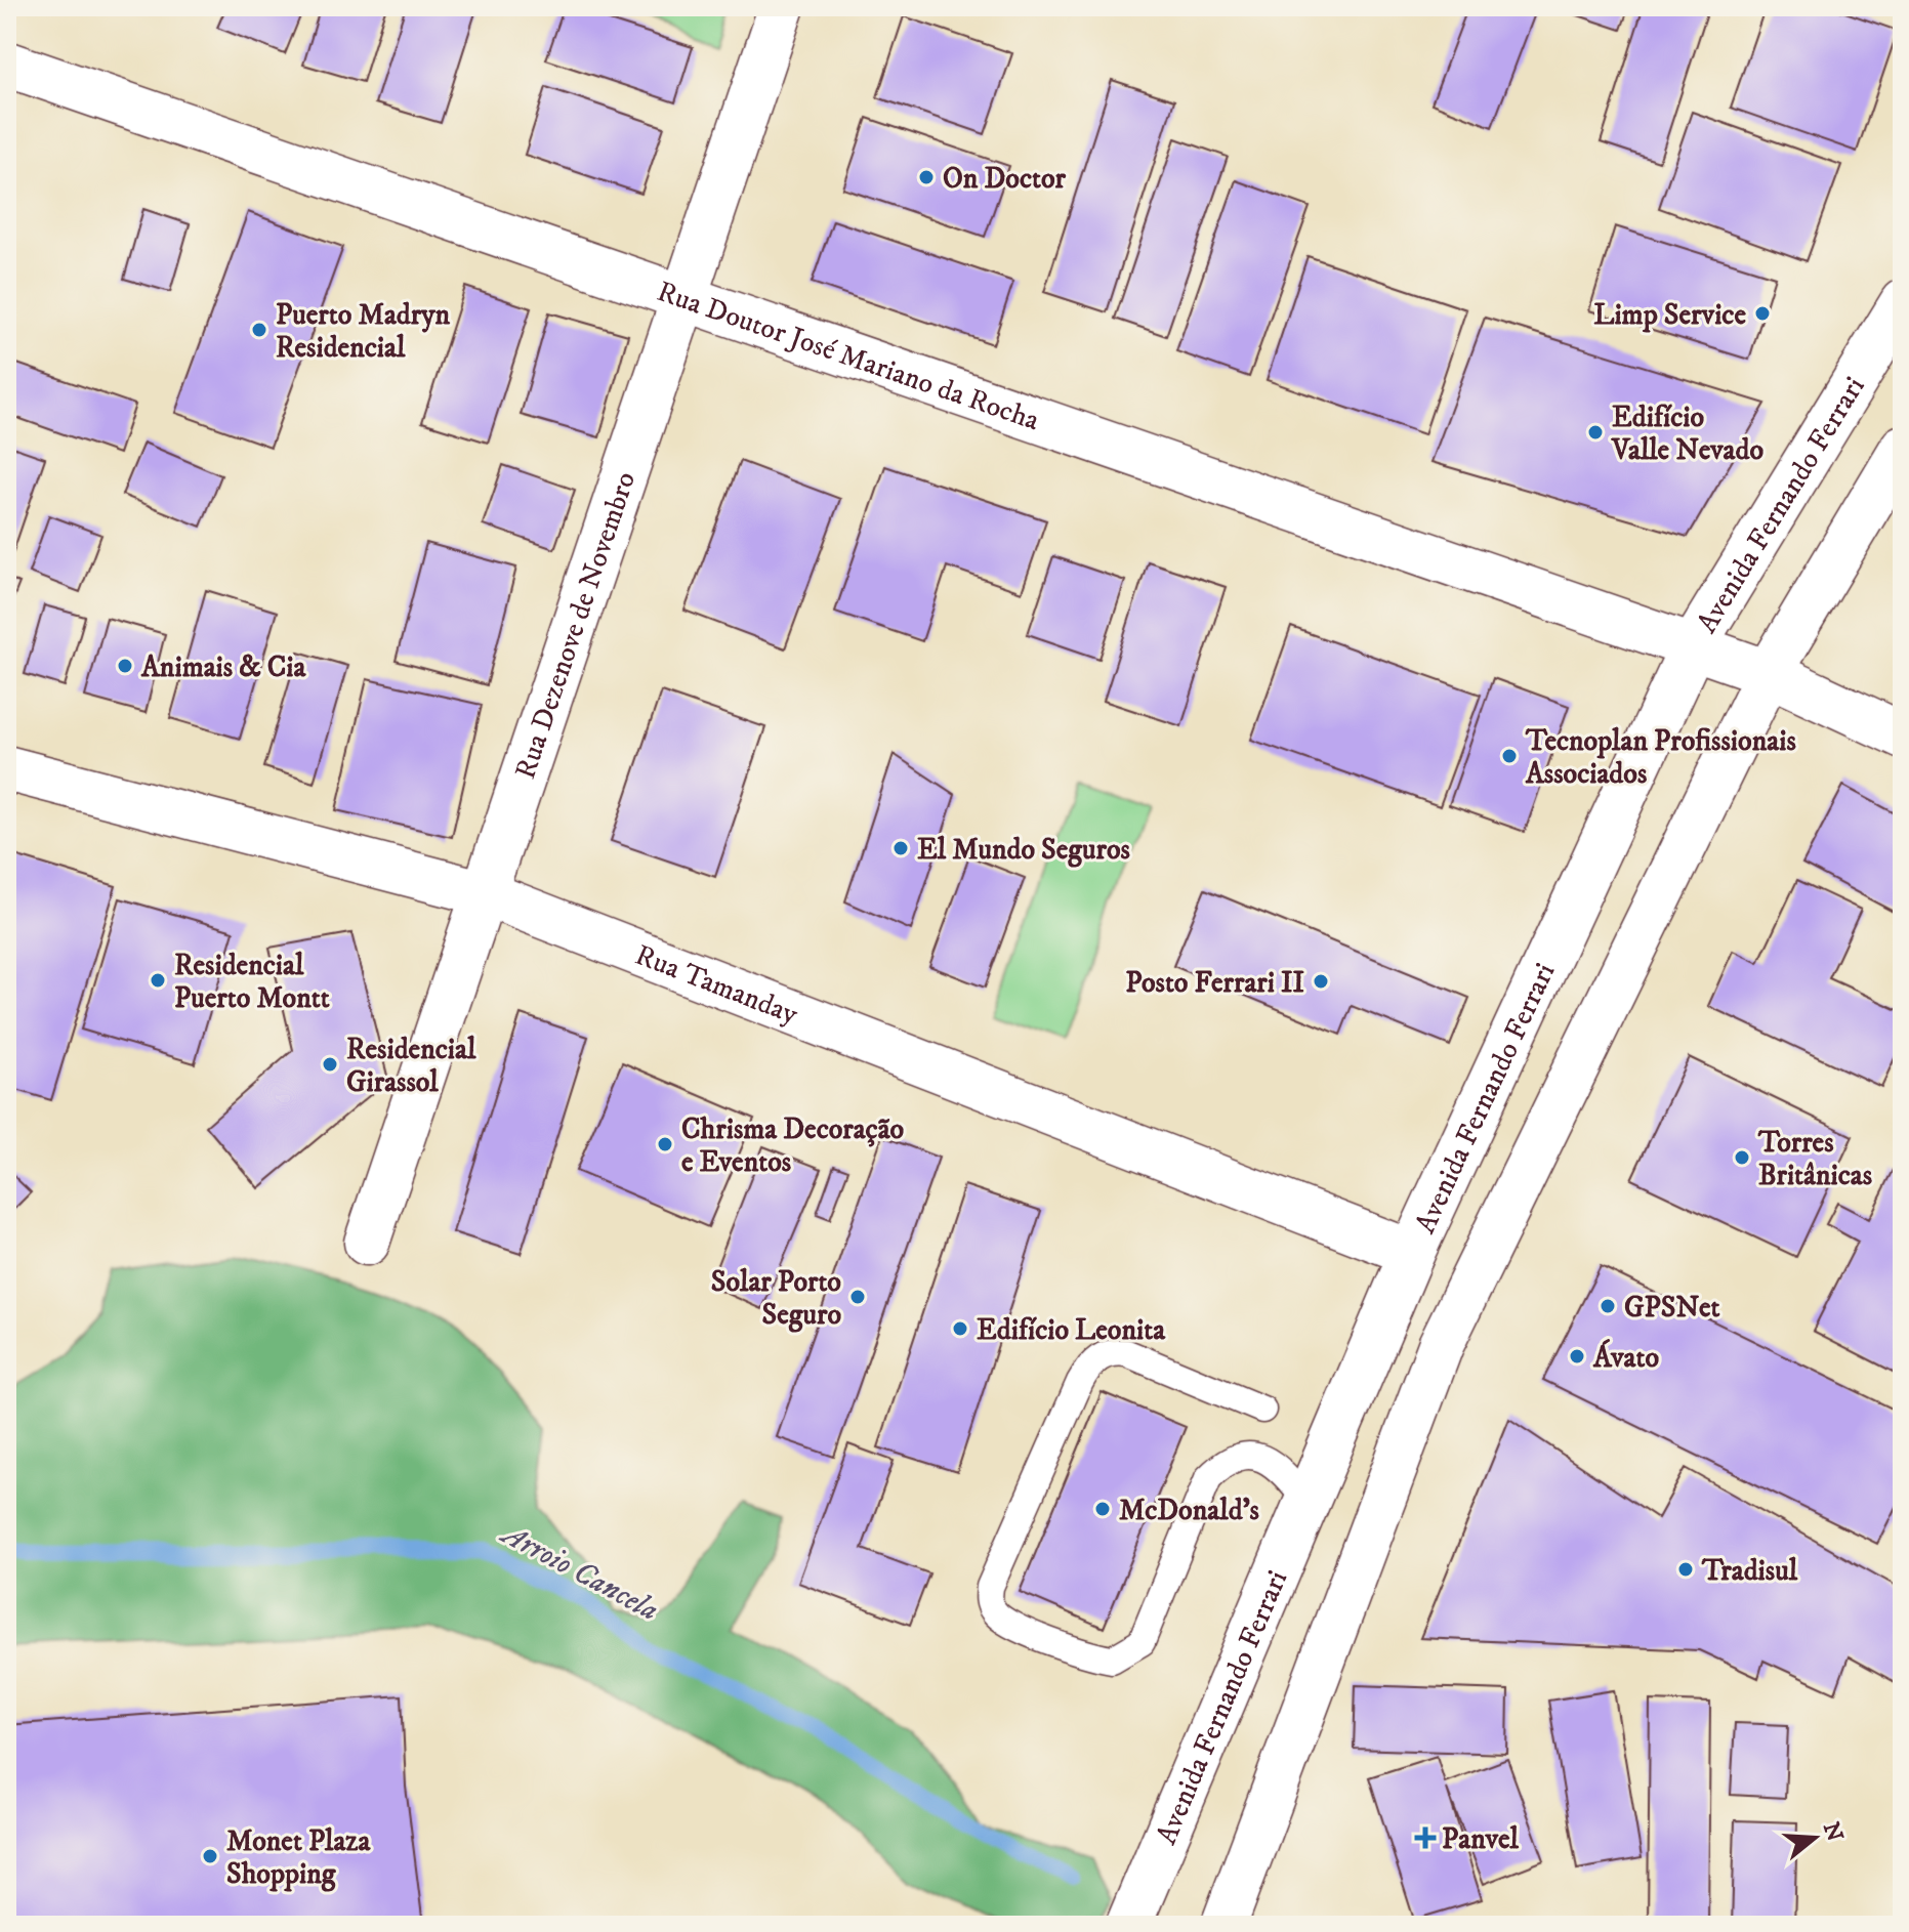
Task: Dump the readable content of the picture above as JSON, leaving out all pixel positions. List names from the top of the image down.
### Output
{
  "streets": {
    "street": [
      "Rua Doutor José Mariano da Rocha",
      "Avenida Fernando Ferrari",
      "Rua Dezenove de Novembro",
      "Rua Tamanday"
    ]
  },
  "crossings": [
    ["Rua Doutor José Mariano da Rocha", "Avenida Fernando Ferrari"],
    ["Rua Doutor José Mariano da Rocha", "Rua Dezenove de Novembro"],
    ["Avenida Fernando Ferrari", "Rua Tamanday"],
    ["Rua Dezenove de Novembro", "Rua Tamanday"]
  ],
  "water": ["Arroio Cancela"],
  "places": {
    "other": [
      "On Doctor",
      "Limp Service",
      "Puerto Madryn Residencial",
      "Edifício Valle Nevado",
      "Animais & Cia",
      "Tecnoplan Profissionais Associados",
      "El Mundo Seguros",
      "Residencial Puerto Montt",
      "Posto Ferrari II",
      "Residencial Girassol",
      "Chrisma Decoração e Eventos",
      "Torres Britânicas",
      "Solar Porto Seguro",
      "GPSNet",
      "Edifício Leonita",
      "Ávato",
      "McDonald's",
      "Tradisul",
      "Monet Plaza Shopping"
    ],
    "health": ["Panvel"]
  },
  "north": "right"
}
